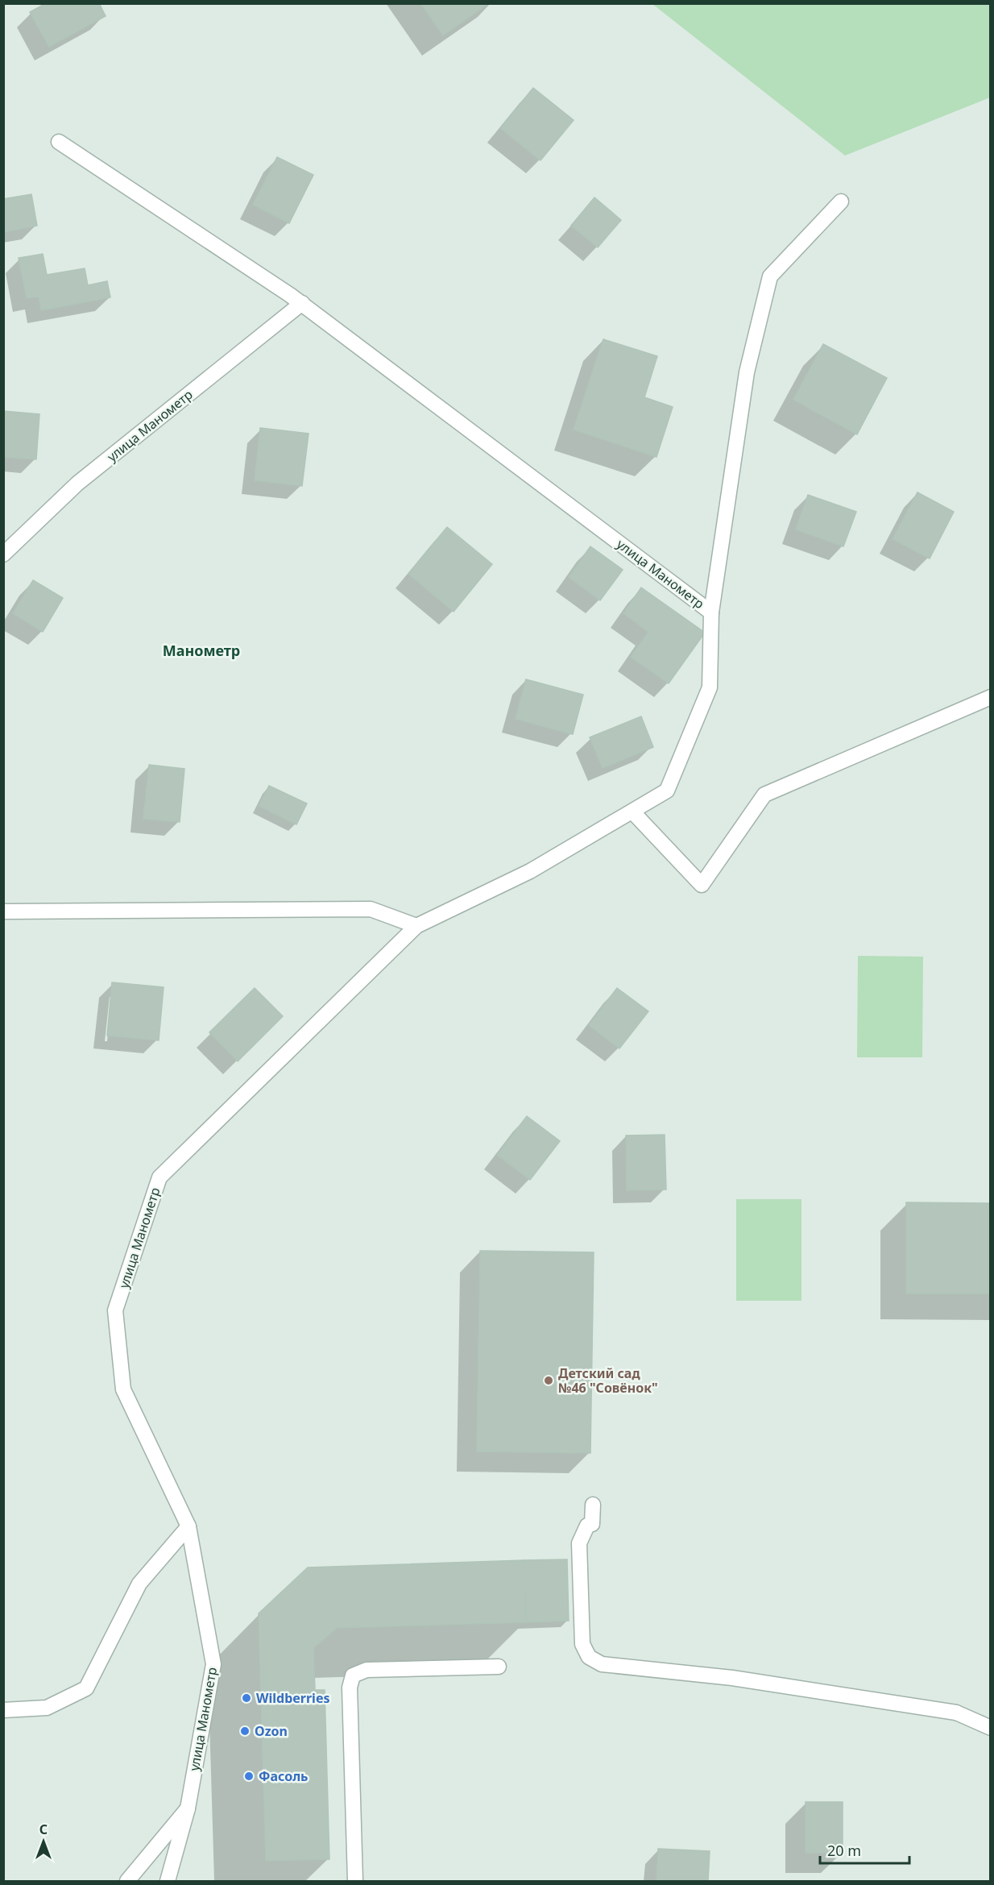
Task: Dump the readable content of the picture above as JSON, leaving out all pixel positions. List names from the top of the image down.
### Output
{
  "streets": {
    "street": ["улица Манометр"]
  },
  "districts": ["Манометр"],
  "places": [
    "Детский сад №46 \"Совёнок\"",
    "Wildberries",
    "Ozon",
    "Фасоль"
  ],
  "scale_bar": "20 m",
  "north": "top"
}
